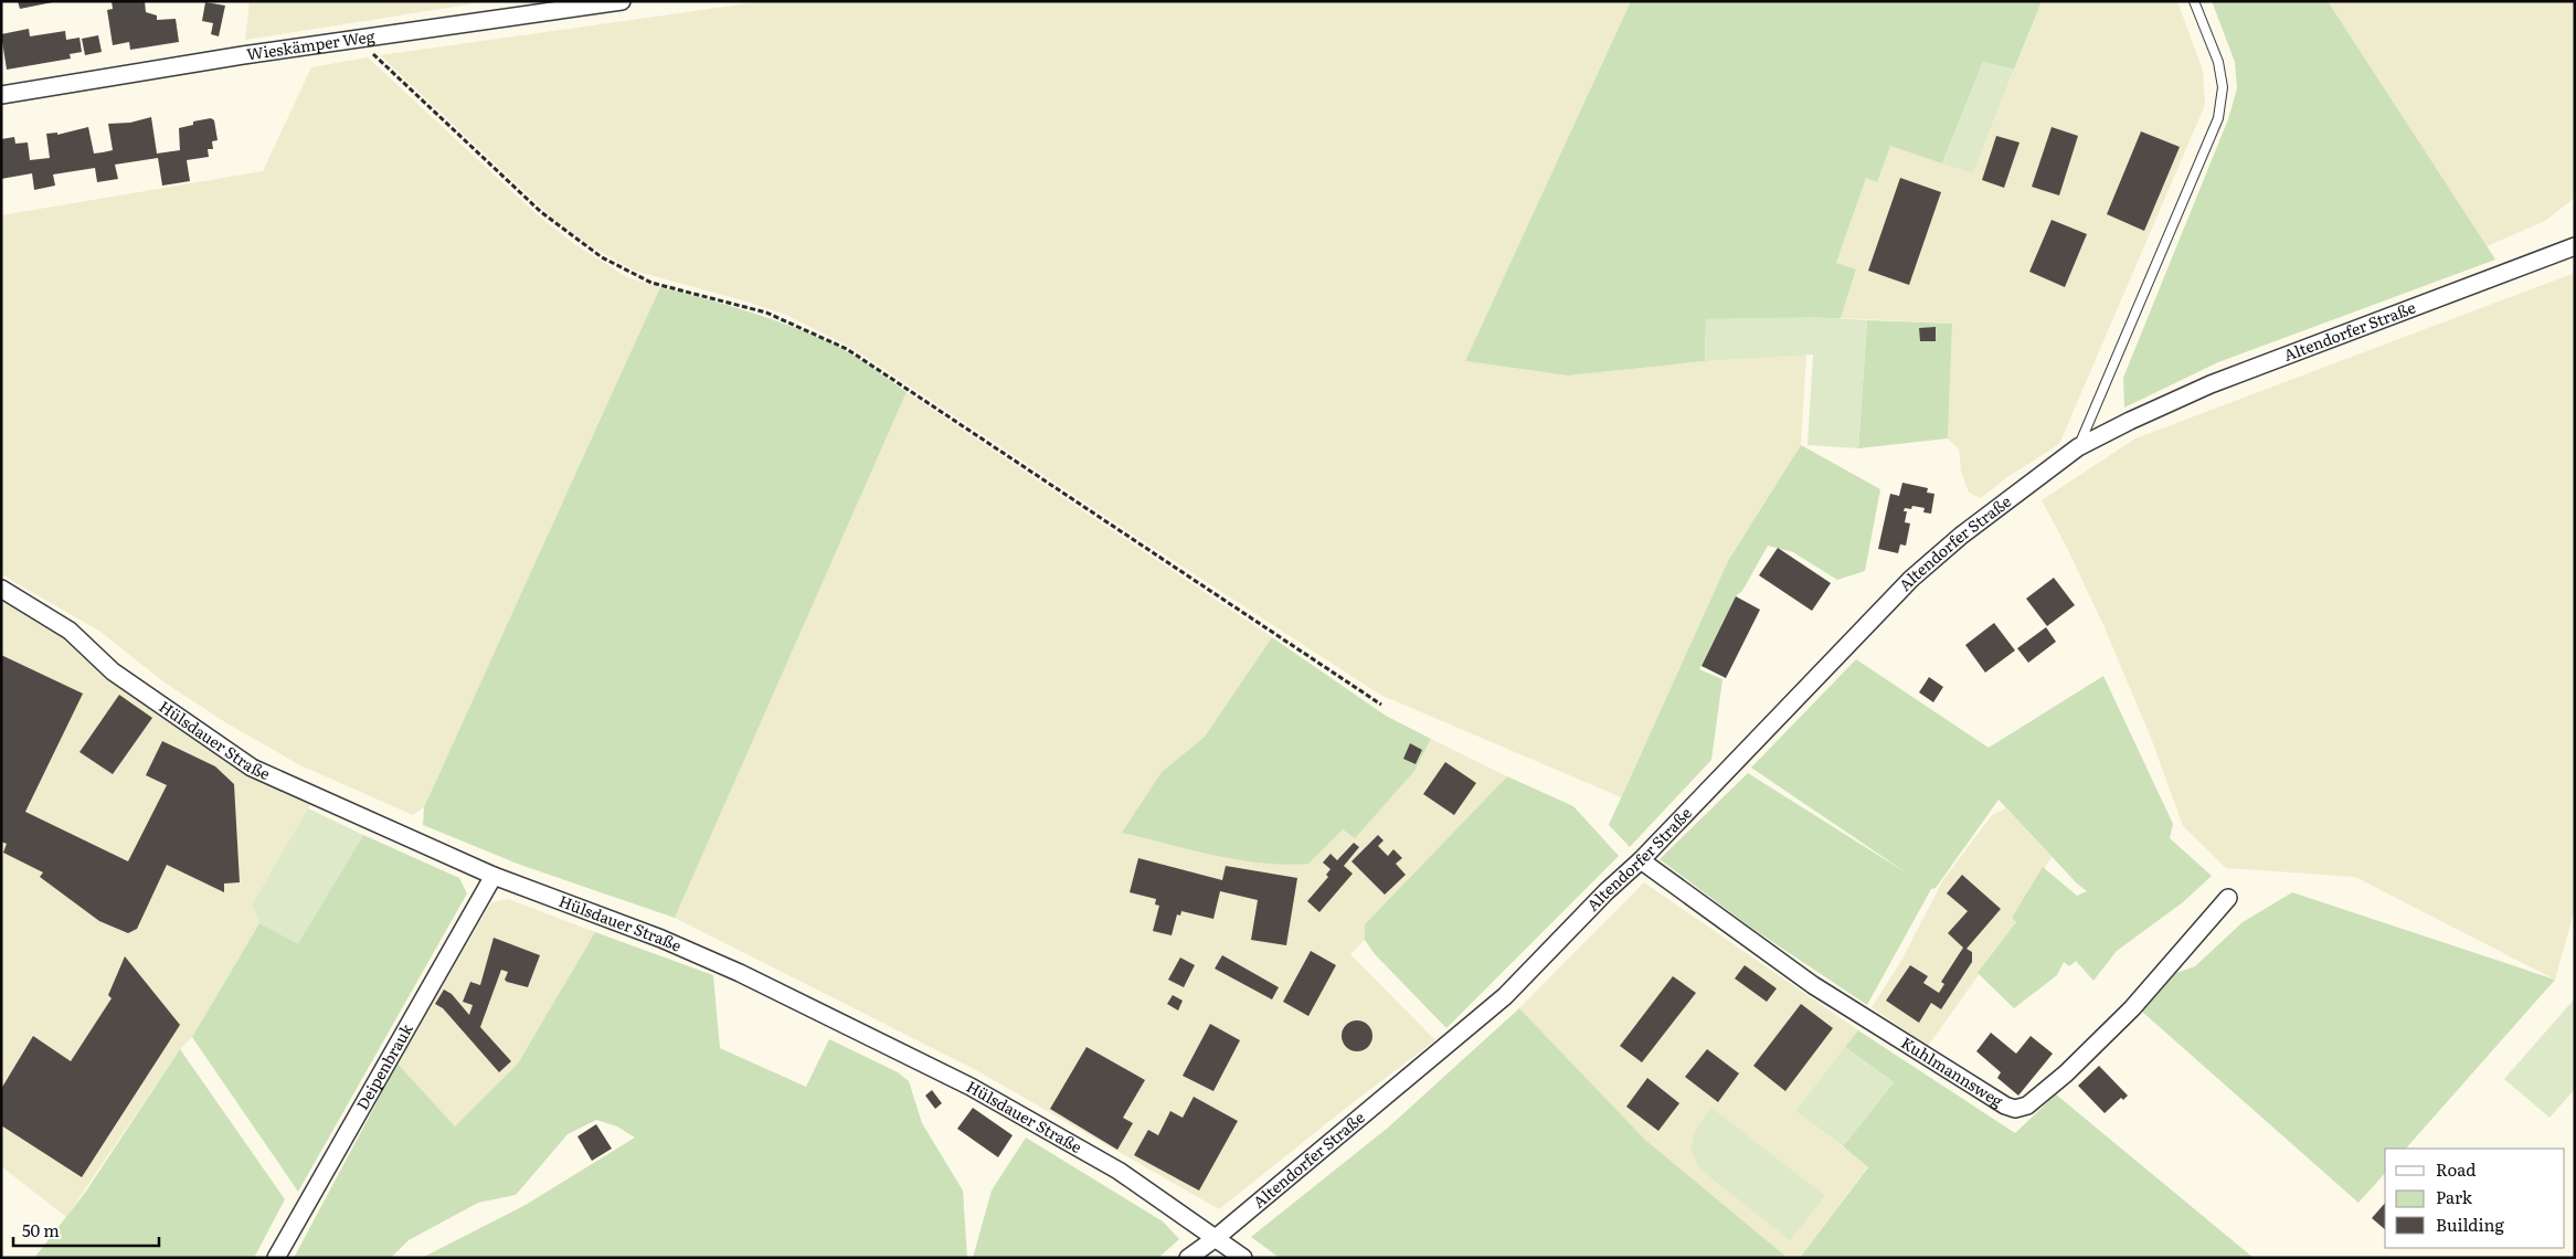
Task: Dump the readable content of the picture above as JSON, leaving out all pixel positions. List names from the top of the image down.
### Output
{
  "streets": {
    "street": [
      "Wieskämper Weg",
      "Altendorfer Straße",
      "Hülsdauer Straße",
      "Deipenbrauk",
      "Kuhlmannsweg"
    ]
  },
  "crossings": [
    ["Altendorfer Straße", "Hülsdauer Straße"],
    ["Altendorfer Straße", "Kuhlmannsweg"],
    ["Hülsdauer Straße", "Deipenbrauk"]
  ],
  "legend": ["Road", "Park", "Building"],
  "scale_bar": "50 m"
}
